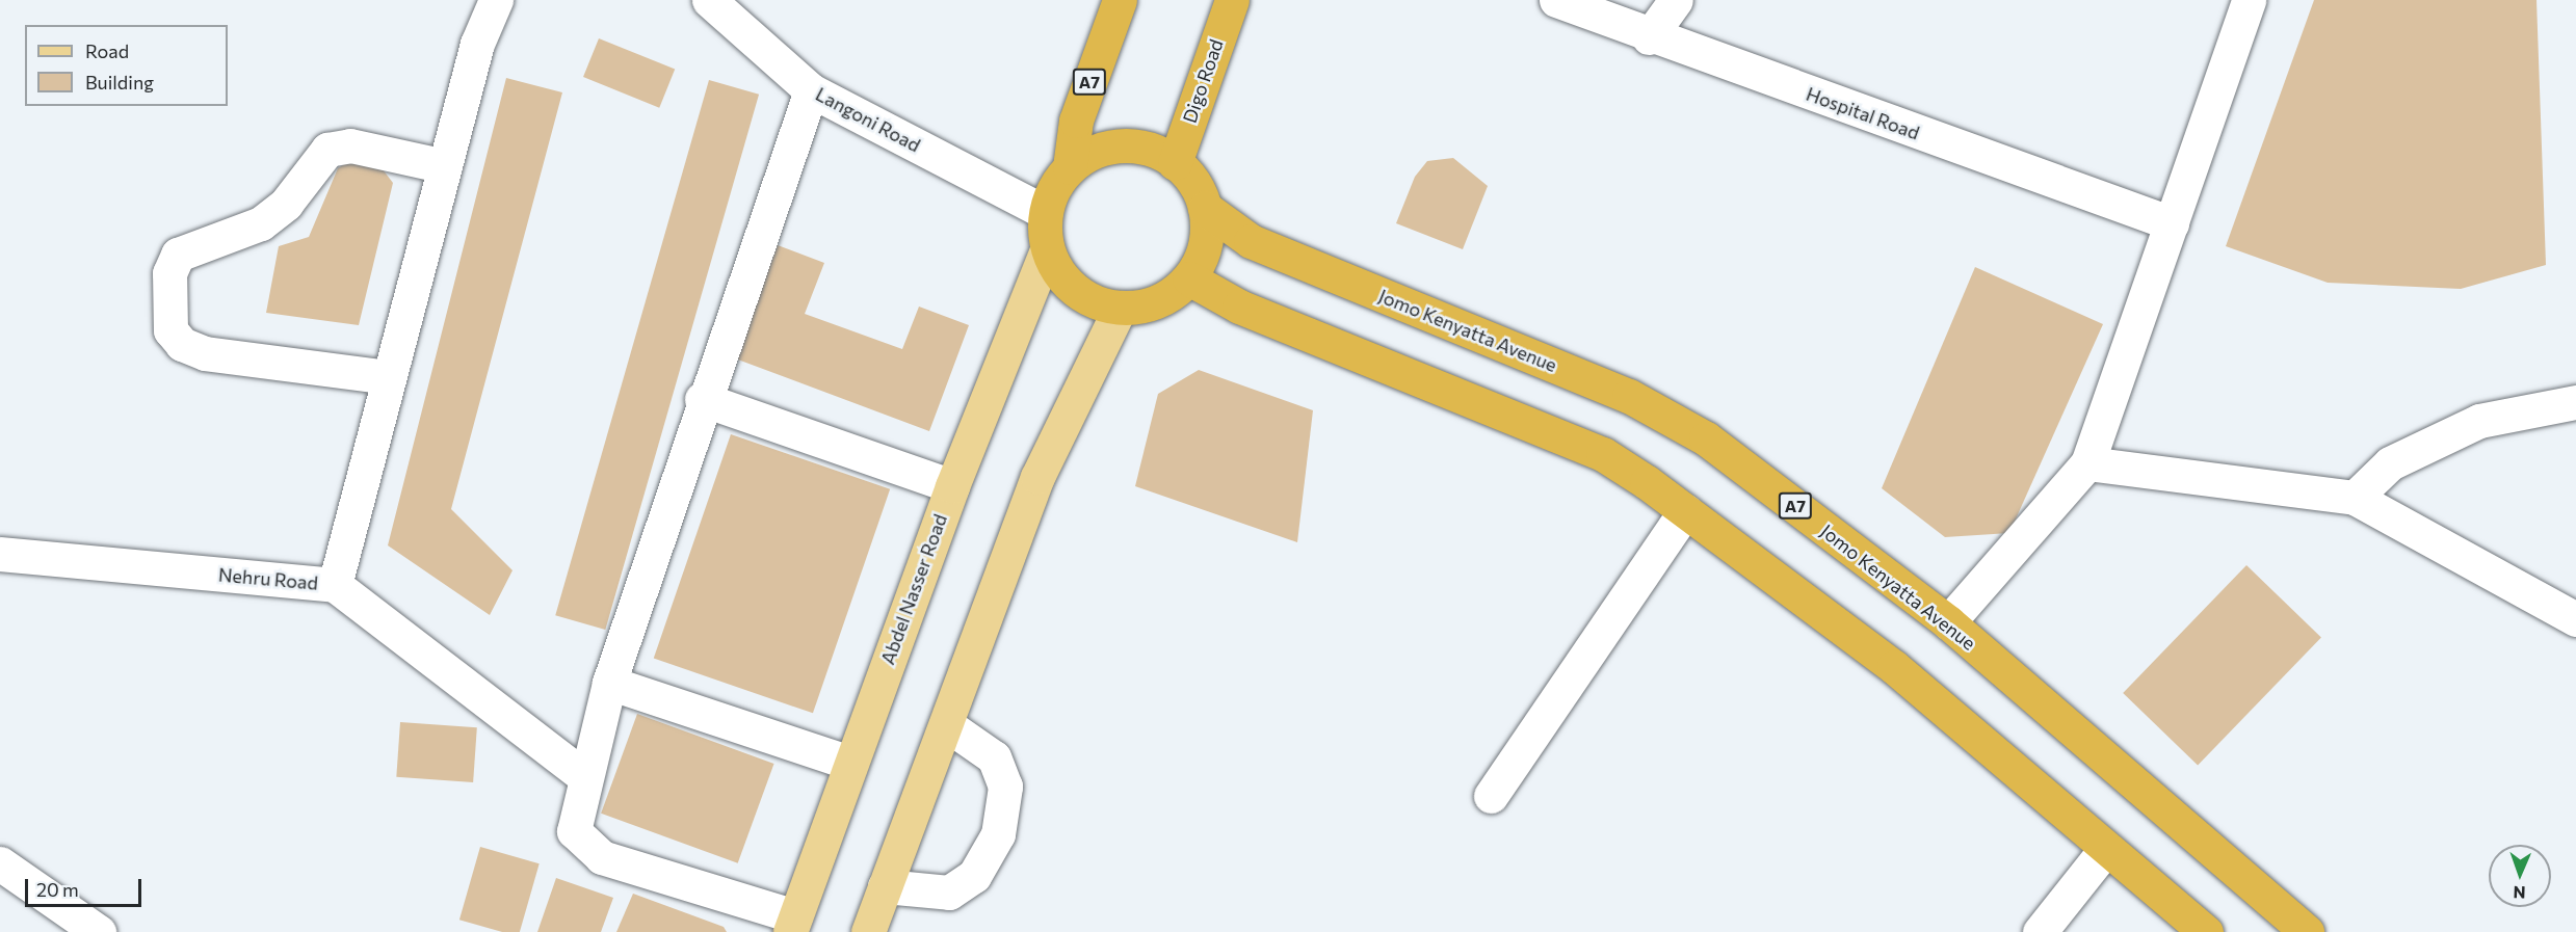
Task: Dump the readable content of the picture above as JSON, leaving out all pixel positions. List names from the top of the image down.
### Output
{
  "streets": {
    "highway": ["Digo Road", "A7", "Jomo Kenyatta Avenue"],
    "main road": ["Abdel Nasser Road"],
    "street": ["Hospital Road", "Langoni Road", "Nehru Road"]
  },
  "crossings": [
    ["Digo Road", "A7"],
    ["Digo Road", "Langoni Road"],
    ["Digo Road", "Jomo Kenyatta Avenue"],
    ["Digo Road", "Abdel Nasser Road"],
    ["A7", "Langoni Road"],
    ["A7", "Jomo Kenyatta Avenue"],
    ["A7", "Abdel Nasser Road"],
    ["Langoni Road", "Jomo Kenyatta Avenue"],
    ["Langoni Road", "Abdel Nasser Road"],
    ["Jomo Kenyatta Avenue", "Abdel Nasser Road"]
  ],
  "legend": ["Road", "Building"],
  "scale_bar": "20 m",
  "north": "bottom"
}
